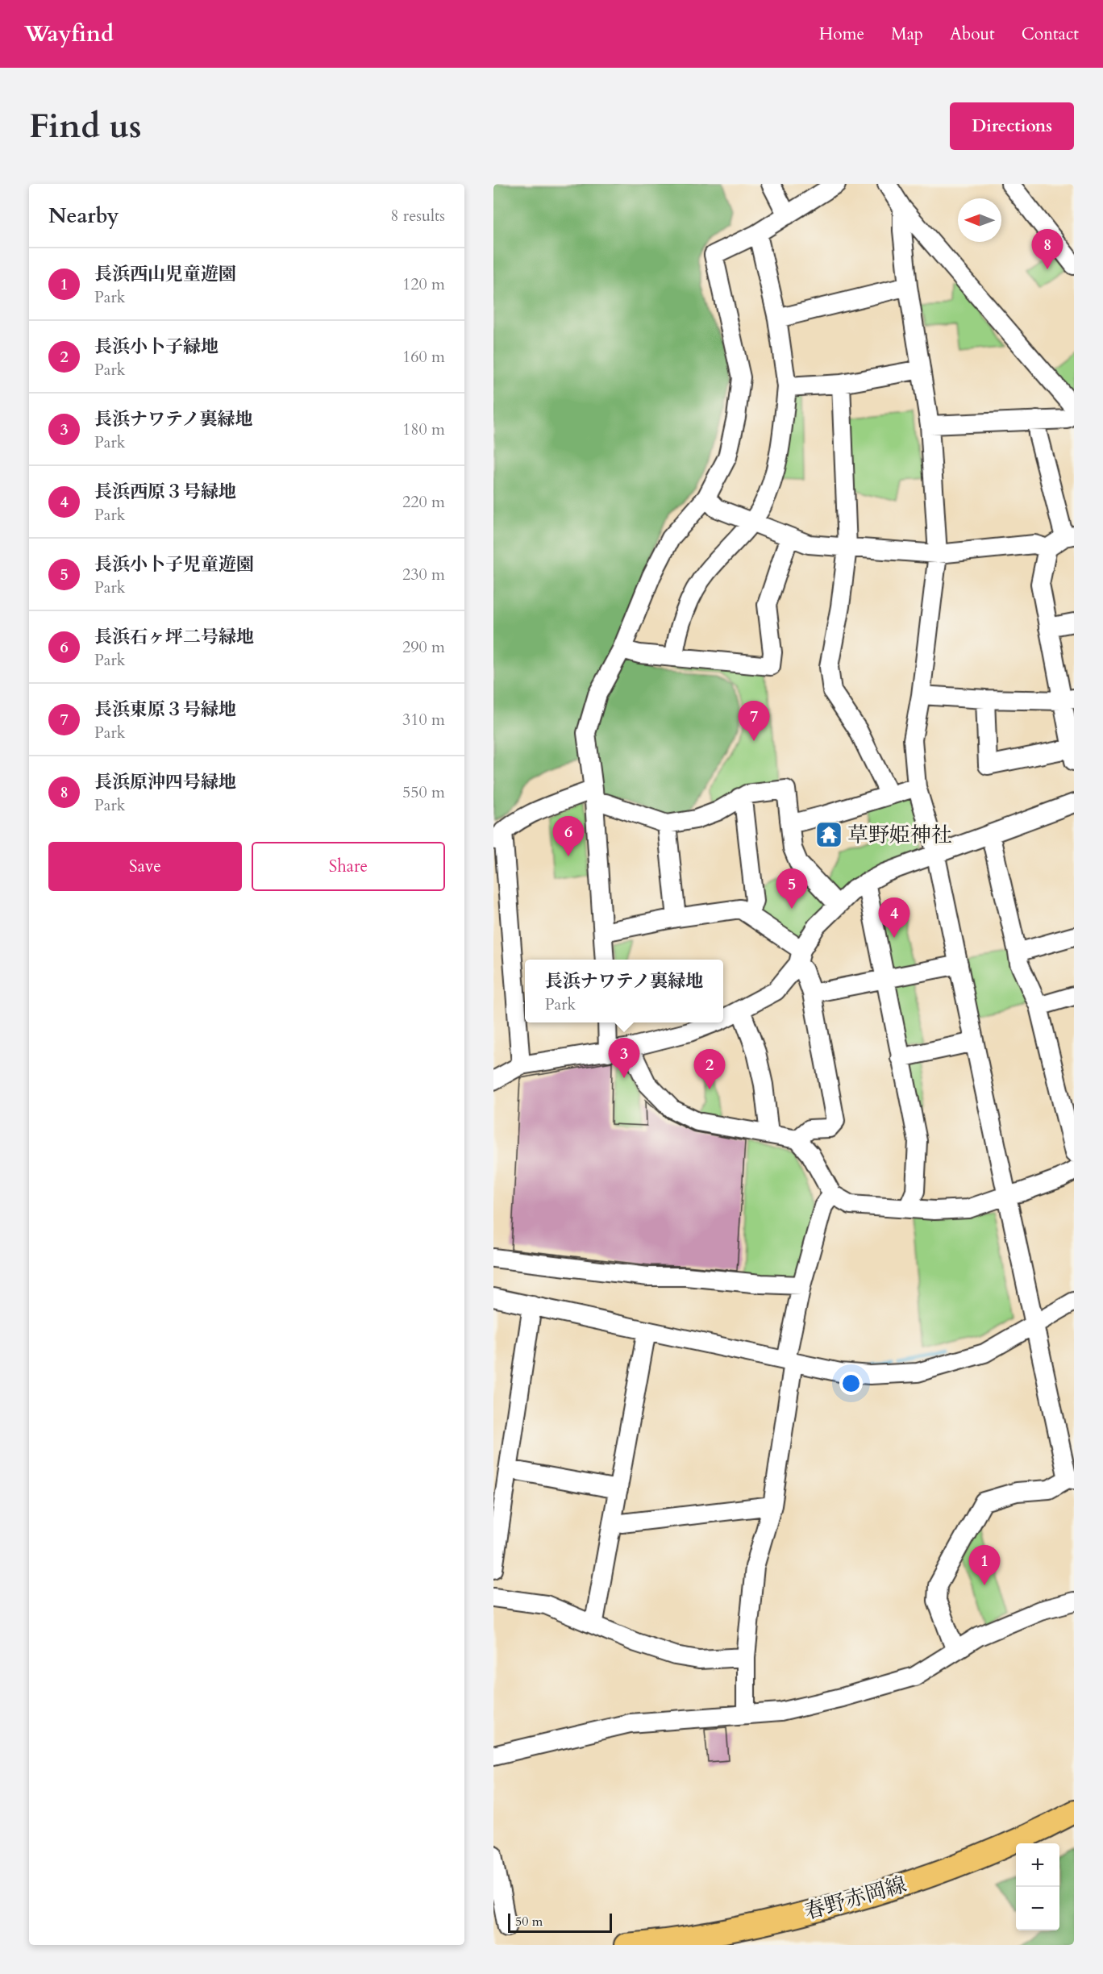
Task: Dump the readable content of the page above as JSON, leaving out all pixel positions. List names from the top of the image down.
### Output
{
  "streets": {
    "main road": ["春野赤岡線"]
  },
  "places": {
    "temple": ["草野姫神社"]
  },
  "scale_bar": "50 m",
  "north": "left",
  "page": {
    "header": "Wayfind",
    "nav": [
      "Home",
      "Map",
      "About",
      "Contact"
    ],
    "buttons": [
      "Directions",
      ["Save", "Share"]
    ],
    "title": "Find us",
    "heading": ["Nearby", "8 results"],
    "pins": [
      "8",
      "7",
      "6",
      "5",
      "4",
      "3",
      "2",
      "1"
    ],
    "list": [
      {
        "mark": "1",
        "name": "長浜西山児童遊園",
        "note": "Park",
        "value": "120 m"
      },
      {
        "mark": "2",
        "name": "長浜小卜子緑地",
        "note": "Park",
        "value": "160 m"
      },
      {
        "mark": "3",
        "name": "長浜ナワテノ裏緑地",
        "note": "Park",
        "value": "180 m"
      },
      {
        "mark": "4",
        "name": "長浜西原３号緑地",
        "note": "Park",
        "value": "220 m"
      },
      {
        "mark": "5",
        "name": "長浜小卜子児童遊園",
        "note": "Park",
        "value": "230 m"
      },
      {
        "mark": "6",
        "name": "長浜石ヶ坪二号緑地",
        "note": "Park",
        "value": "290 m"
      },
      {
        "mark": "7",
        "name": "長浜東原３号緑地",
        "note": "Park",
        "value": "310 m"
      },
      {
        "mark": "8",
        "name": "長浜原沖四号緑地",
        "note": "Park",
        "value": "550 m"
      }
    ],
    "popup": ["長浜ナワテノ裏緑地", "Park"],
    "map_buttons": ["+", "−"],
    "scale": "50 m"
  }
}
